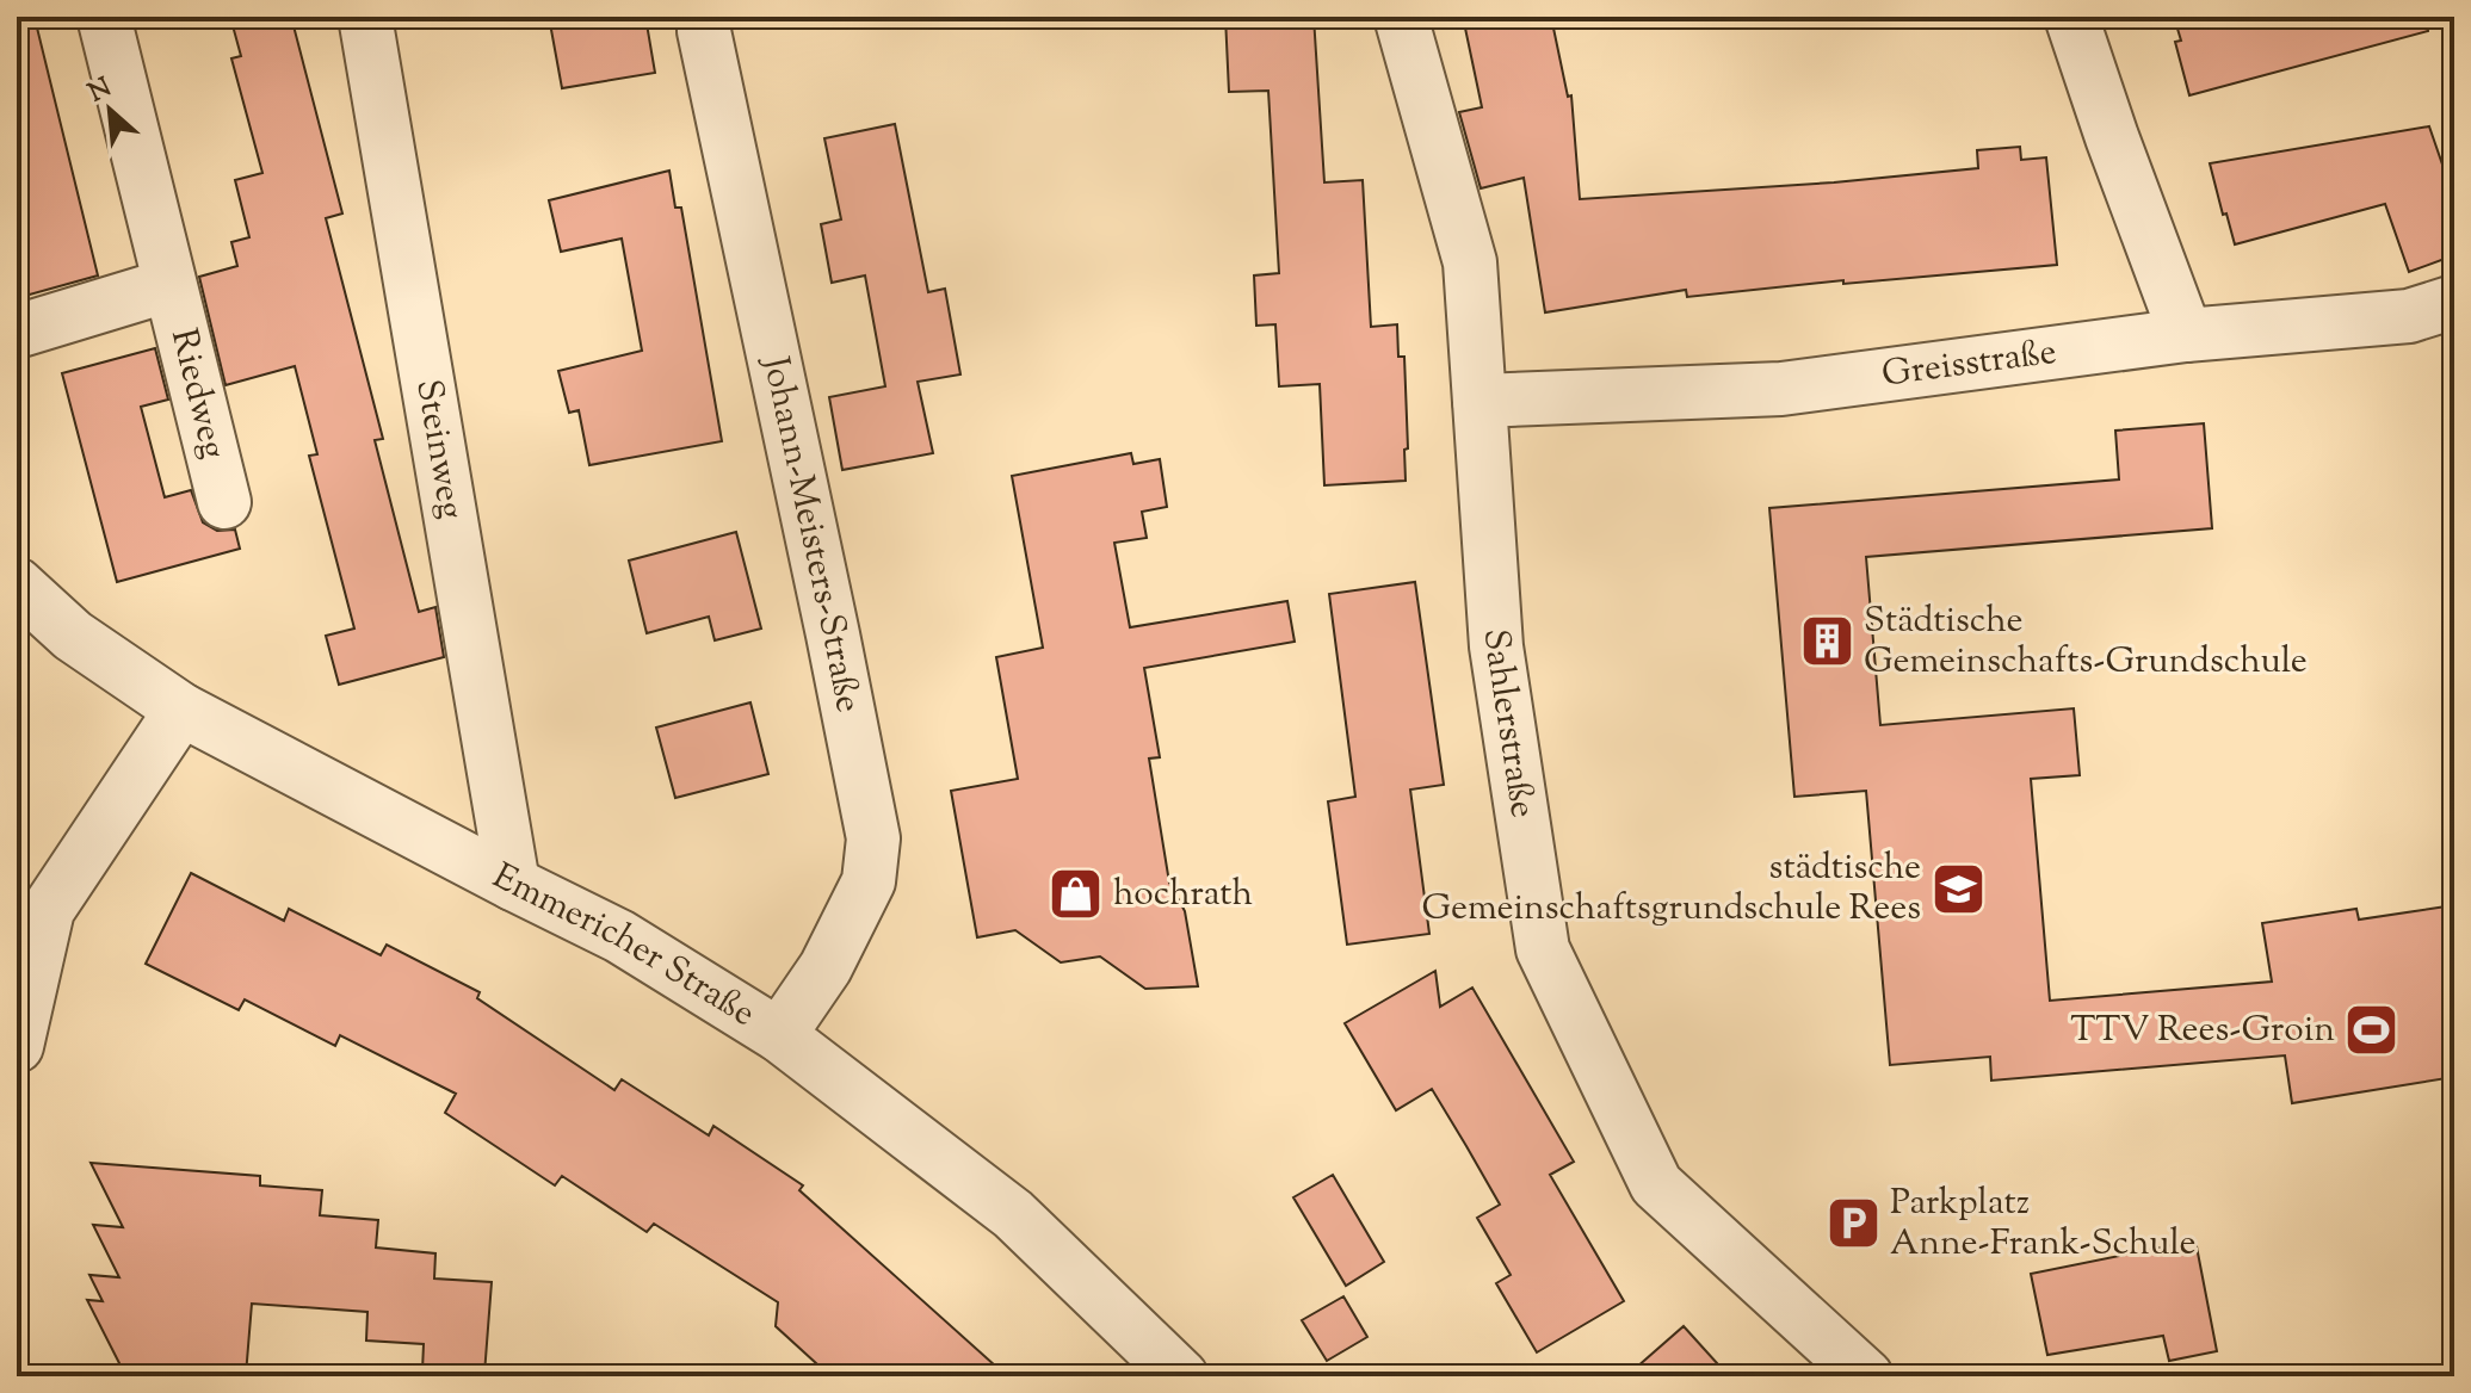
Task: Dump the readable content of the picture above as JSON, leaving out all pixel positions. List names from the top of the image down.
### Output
{
  "streets": {
    "street": [
      "Greisstraße",
      "Riedweg",
      "Steinweg",
      "Johann-Meisters-Straße",
      "Sahlerstraße",
      "Emmericher Straße"
    ]
  },
  "crossings": [
    ["Greisstraße", "Sahlerstraße"],
    ["Steinweg", "Emmericher Straße"],
    ["Johann-Meisters-Straße", "Emmericher Straße"]
  ],
  "places": {
    "building": ["Städtische Gemeinschafts-Grundschule"],
    "school or university": ["städtische Gemeinschaftsgrundschule Rees"],
    "shop": ["hochrath"],
    "sports": ["TTV Rees-Groin"],
    "parking": ["Parkplatz Anne-Frank-Schule"]
  },
  "north": "top left"
}
